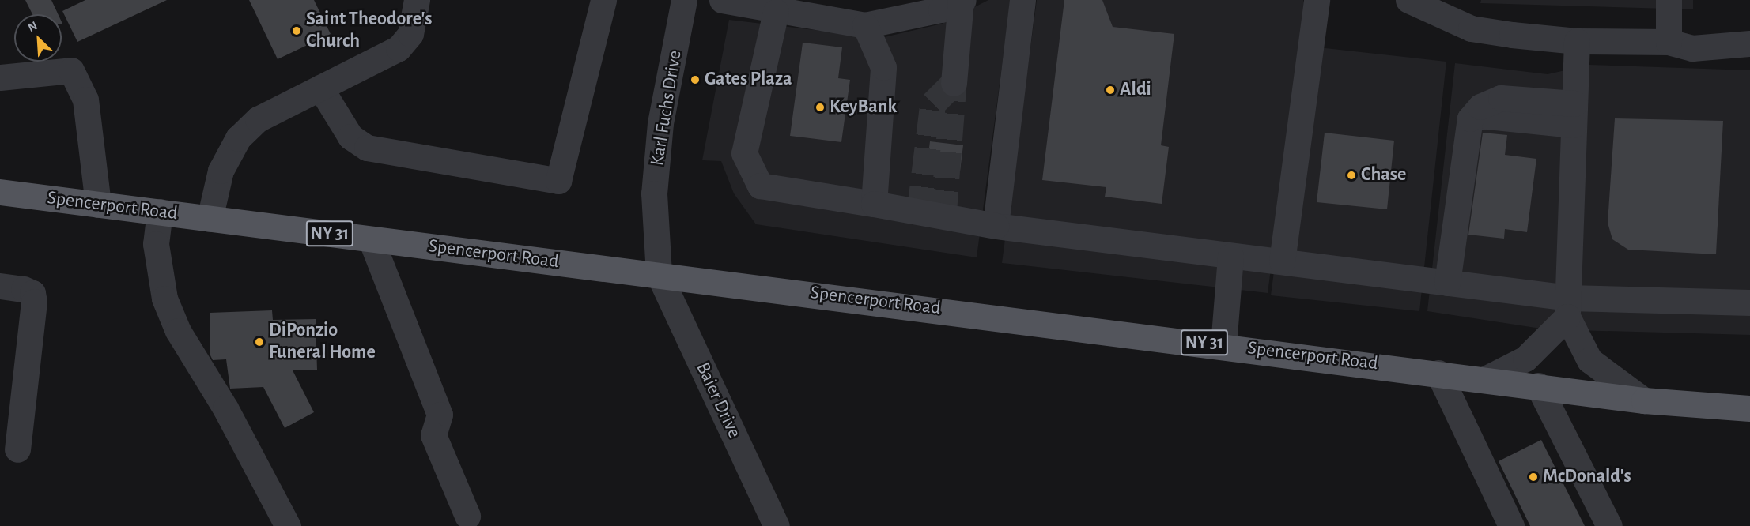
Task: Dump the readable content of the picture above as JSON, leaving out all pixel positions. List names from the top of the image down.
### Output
{
  "streets": {
    "main road": ["Spencerport Road", "NY 31"],
    "street": ["Karl Fuchs Drive", "Baier Drive"]
  },
  "crossings": [
    ["Karl Fuchs Drive", "Spencerport Road"],
    ["Karl Fuchs Drive", "Baier Drive"],
    ["Spencerport Road", "Baier Drive"]
  ],
  "places": [
    "Saint Theodore's Church",
    "Gates Plaza",
    "Aldi",
    "KeyBank",
    "Chase",
    "DiPonzio Funeral Home",
    "McDonald's"
  ],
  "north": "top left"
}
